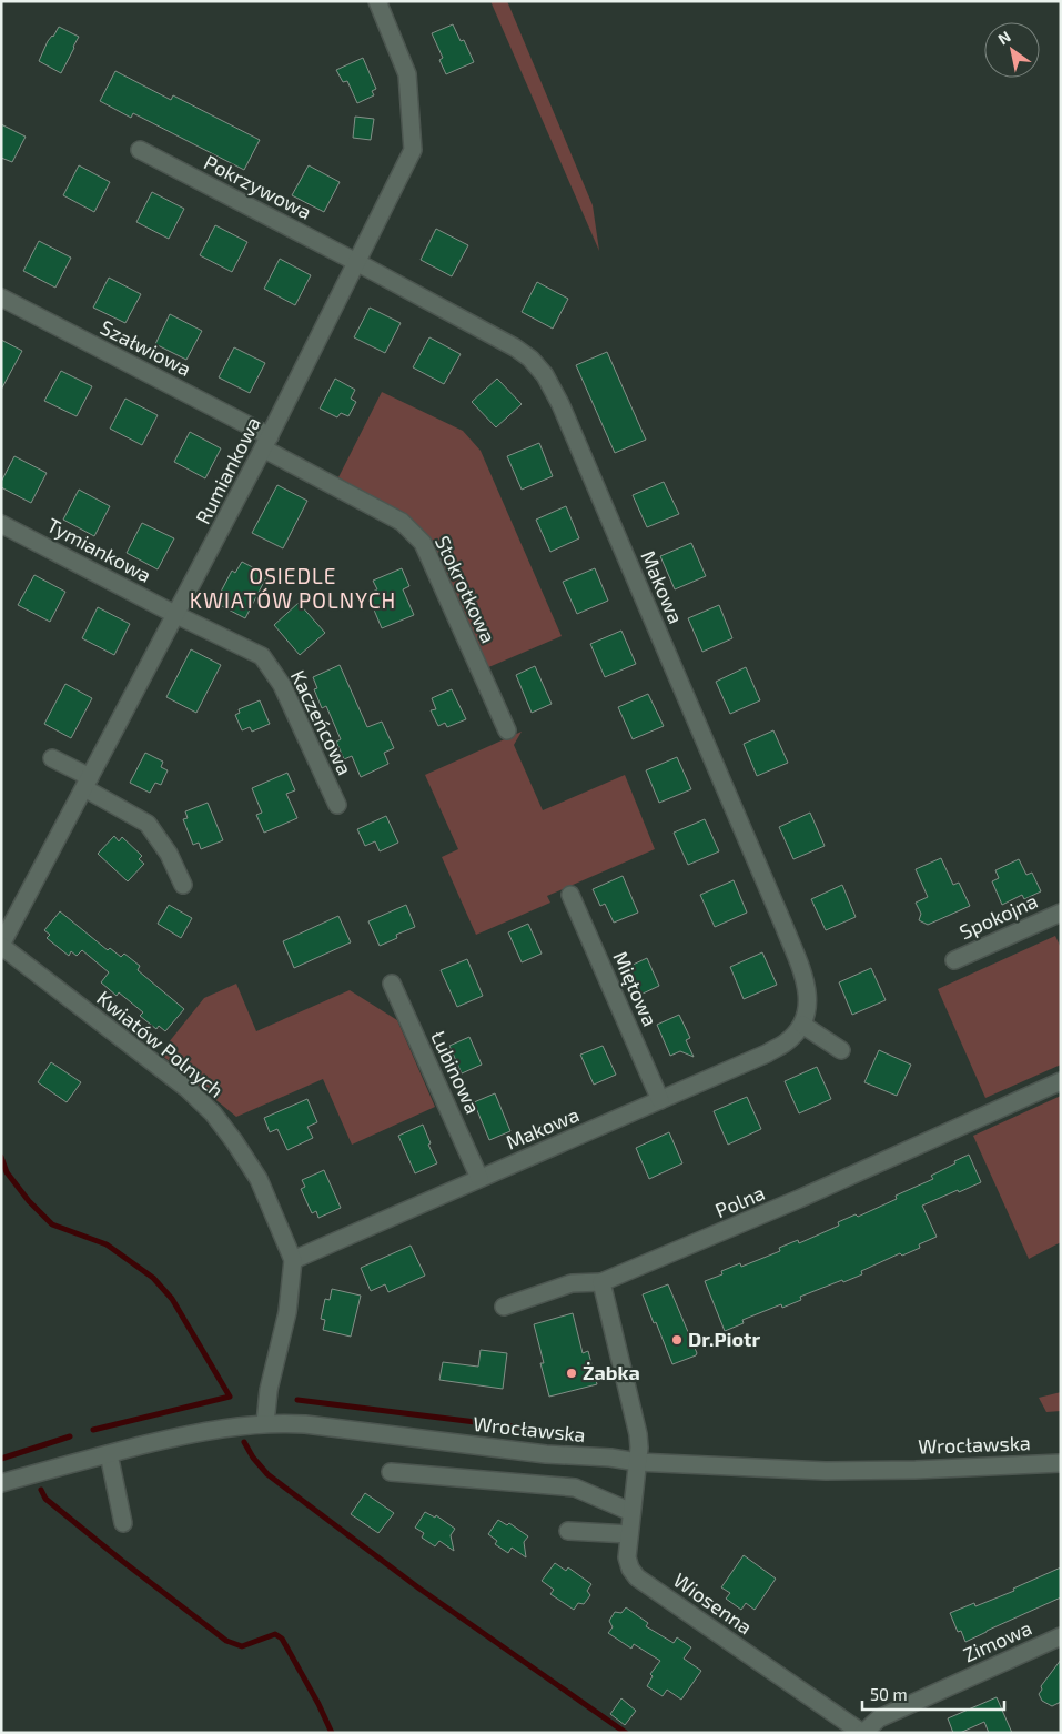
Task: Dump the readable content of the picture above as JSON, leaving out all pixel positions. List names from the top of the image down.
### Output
{
  "streets": {
    "street": [
      "Pokrzywowa",
      "Szałwiowa",
      "Rumiankowa",
      "Tymiankowa",
      "Makowa",
      "Stokrotkowa",
      "Kaczeńcowa",
      "Spokojna",
      "Miętowa",
      "Kwiatów Polnych",
      "Łubinowa",
      "Polna",
      "Wrocławska",
      "Wiosenna",
      "Zimowa"
    ]
  },
  "crossings": [
    ["Pokrzywowa", "Rumiankowa"],
    ["Pokrzywowa", "Makowa"],
    ["Szałwiowa", "Rumiankowa"],
    ["Szałwiowa", "Stokrotkowa"],
    ["Rumiankowa", "Tymiankowa"],
    ["Rumiankowa", "Makowa"],
    ["Rumiankowa", "Stokrotkowa"],
    ["Rumiankowa", "Kaczeńcowa"],
    ["Rumiankowa", "Kwiatów Polnych"],
    ["Tymiankowa", "Kaczeńcowa"],
    ["Makowa", "Miętowa"],
    ["Makowa", "Kwiatów Polnych"],
    ["Makowa", "Łubinowa"],
    ["Kwiatów Polnych", "Wrocławska"],
    ["Wrocławska", "Wiosenna"],
    ["Wiosenna", "Zimowa"]
  ],
  "districts": ["OSIEDLE KWIATÓW POLNYCH"],
  "places": ["Dr.Piotr", "Żabka"],
  "scale_bar": "50 m",
  "north": "top left"
}
